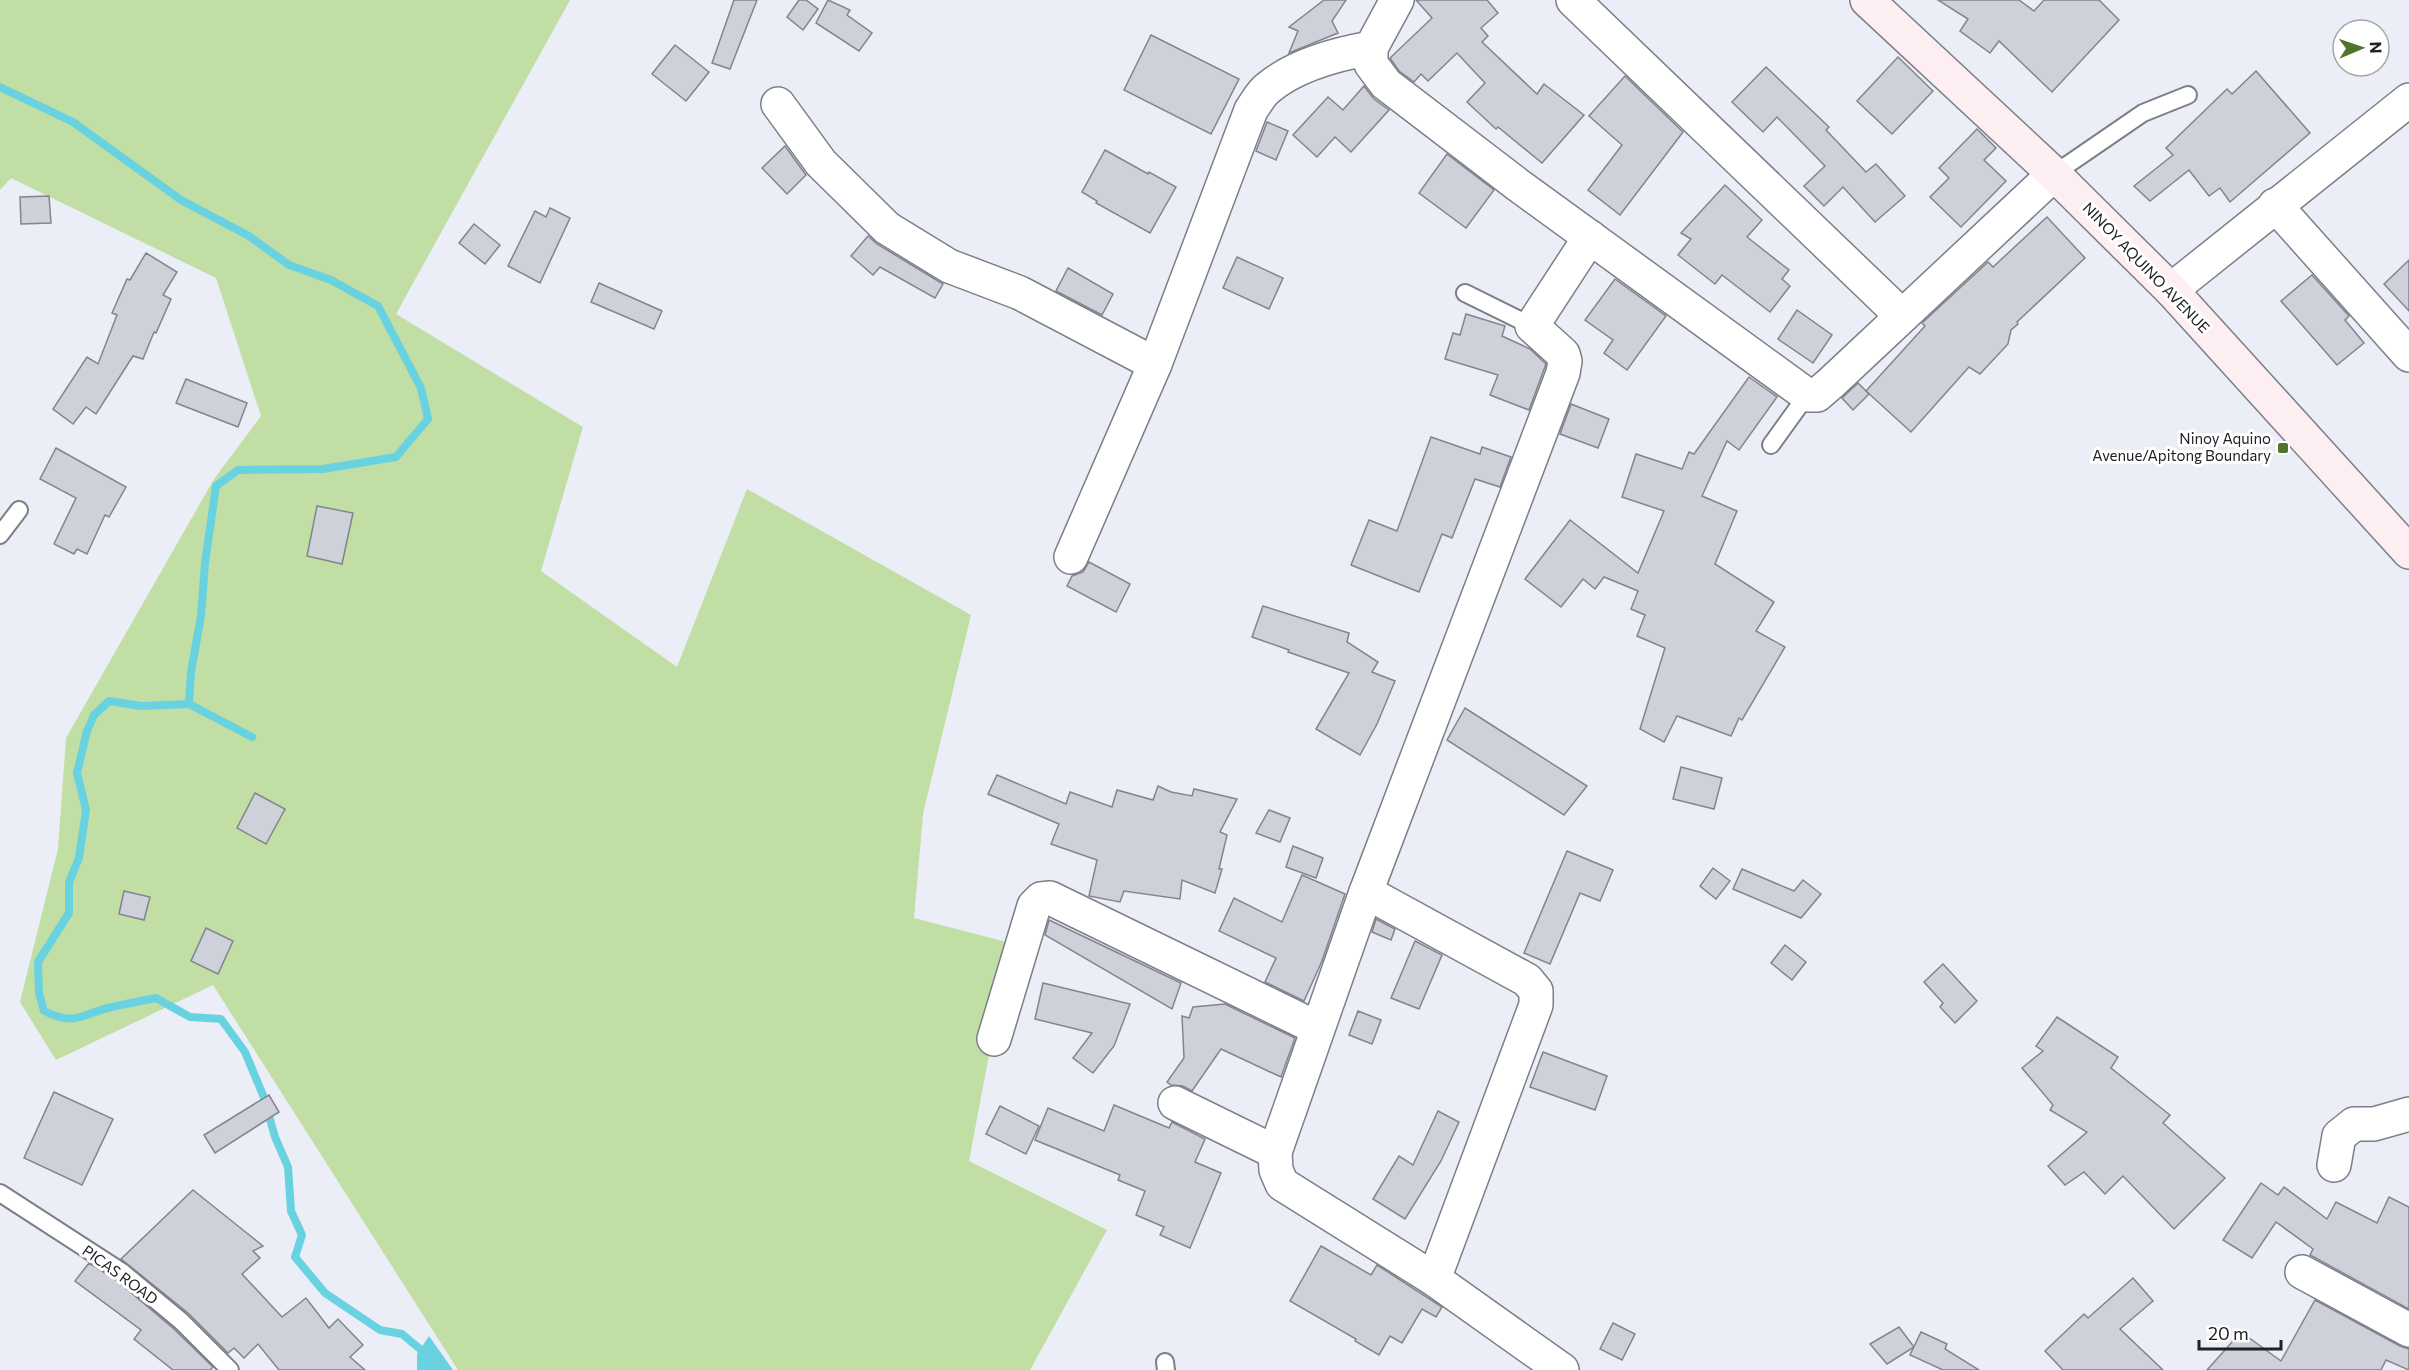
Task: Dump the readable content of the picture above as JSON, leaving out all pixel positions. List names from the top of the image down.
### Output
{
  "streets": {
    "main road": ["NINOY AQUINO AVENUE"],
    "lane": ["PICAS ROAD"]
  },
  "places": {
    "transit": ["Ninoy Aquino Avenue/Apitong Boundary"]
  },
  "scale_bar": "20 m",
  "north": "right"
}
